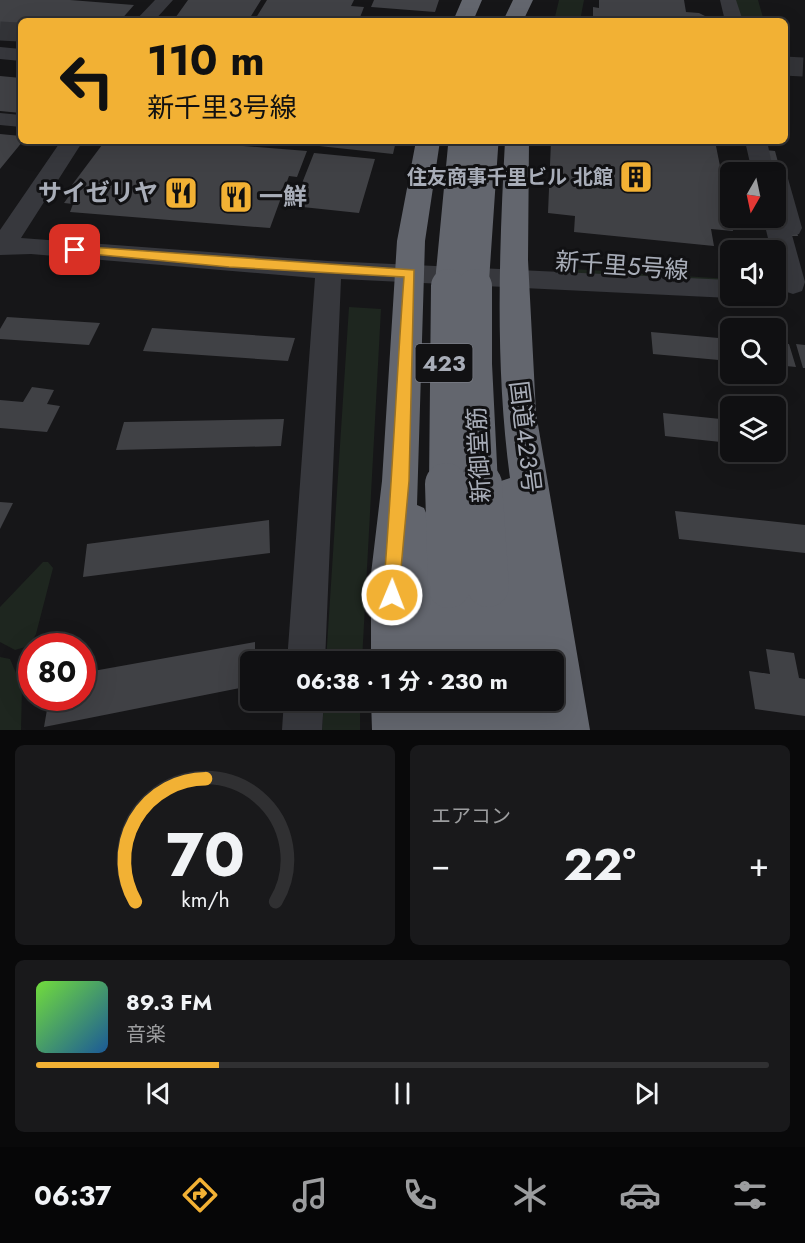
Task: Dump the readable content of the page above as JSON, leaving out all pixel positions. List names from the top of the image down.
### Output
{
  "streets": {
    "highway": ["423", "国道423号", "新御堂筋"],
    "street": ["新千里5号線"]
  },
  "crossings": [
    ["新千里5号線", "国道423号"]
  ],
  "places": {
    "building": ["住友商事千里ビル 北館"],
    "restaurant": ["サイゼリヤ", "一鮮"]
  },
  "north": "bottom",
  "page": {
    "turn": ["110 m", "新千里3号線"],
    "limit": "80",
    "trip": "06:38 · 1 分 · 230 m",
    "tile": "エアコン",
    "heat": ["−", "22°", "+"],
    "song": ["89.3 FM", "音楽"],
    "tabs": "06:37",
    "gauge": ["70", "km/h"]
  }
}
